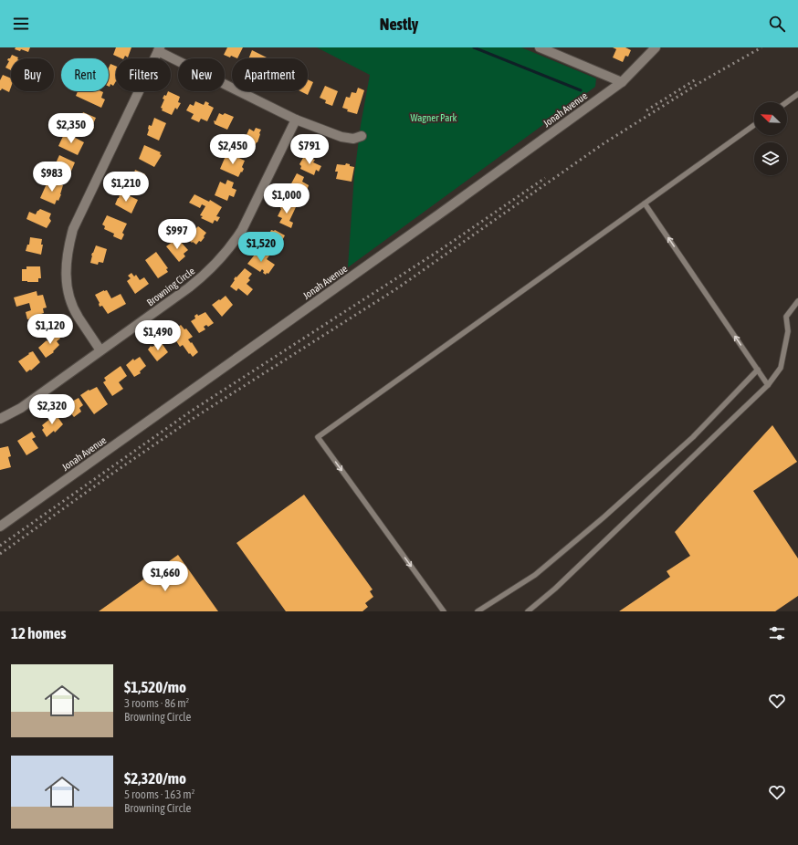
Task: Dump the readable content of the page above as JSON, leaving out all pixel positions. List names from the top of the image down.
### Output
{
  "streets": {
    "street": ["Jonah Avenue", "Browning Circle"]
  },
  "parks": ["Wagner Park"],
  "north": "top left",
  "page": {
    "header": "Nestly",
    "chip": [
      "Buy",
      "Rent",
      "Filters",
      "New",
      "Apartment"
    ],
    "price": [
      "$2,350",
      "$2,450",
      "$791",
      "$983",
      "$1,210",
      "$1,000",
      "$997",
      "$1,520",
      "$1,120",
      "$1,490",
      "$2,320",
      "$1,660"
    ],
    "heading": "12 homes",
    "list": [
      {
        "name": "$1,520/mo",
        "note": "3 rooms · 86 m² · Browning Circle"
      },
      {
        "name": "$2,320/mo",
        "note": "5 rooms · 163 m² · Browning Circle"
      }
    ]
  }
}
